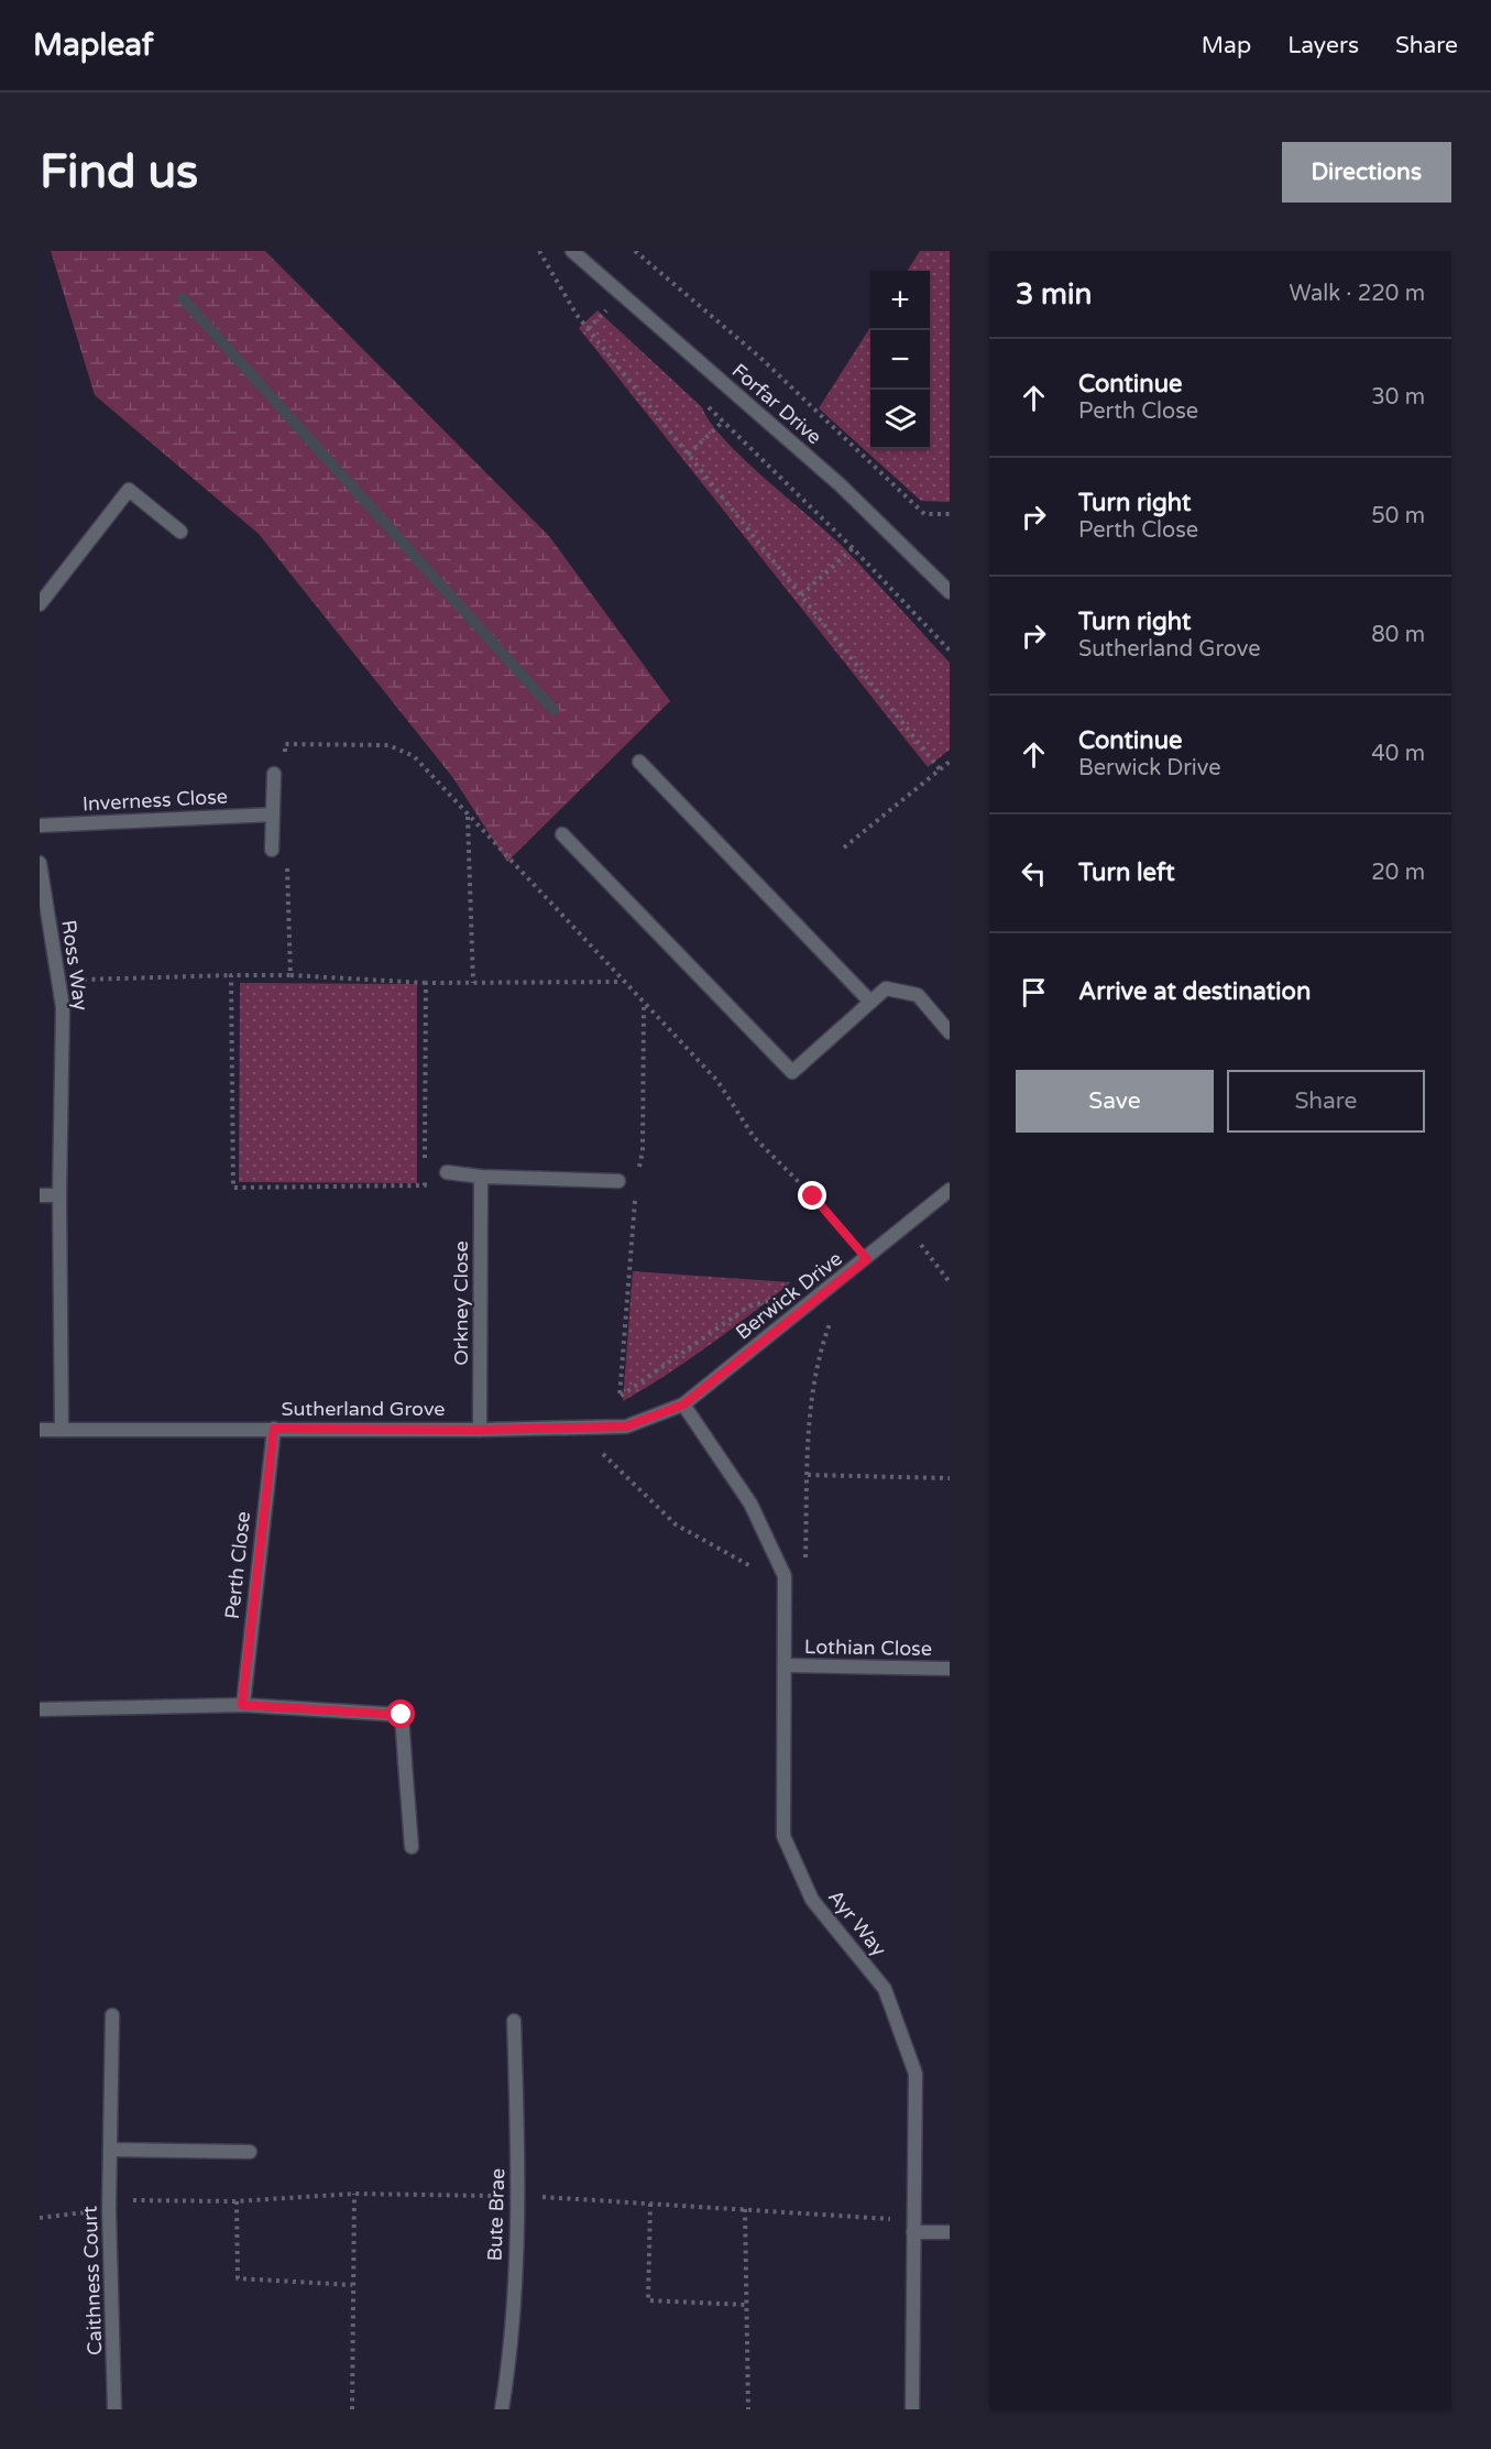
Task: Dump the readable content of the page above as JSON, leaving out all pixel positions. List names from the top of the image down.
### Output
{
  "streets": {
    "street": [
      "Forfar Drive",
      "Inverness Close",
      "Ross Way",
      "Berwick Drive",
      "Orkney Close",
      "Sutherland Grove",
      "Perth Close",
      "Lothian Close",
      "Ayr Way",
      "Bute Brae",
      "Caithness Court"
    ]
  },
  "crossings": [
    ["Ross Way", "Sutherland Grove"],
    ["Berwick Drive", "Sutherland Grove"],
    ["Berwick Drive", "Ayr Way"],
    ["Orkney Close", "Sutherland Grove"],
    ["Sutherland Grove", "Perth Close"],
    ["Sutherland Grove", "Ayr Way"],
    ["Lothian Close", "Ayr Way"]
  ],
  "page": {
    "header": "Mapleaf",
    "nav": ["Map", "Layers", "Share"],
    "buttons": [
      "Directions",
      ["Save", "Share"]
    ],
    "title": "Find us",
    "heading": ["3 min", "Walk · 220 m"],
    "map_buttons": ["+", "−"],
    "list": [
      ["Continue", "Perth Close", "30 m"],
      ["Turn right", "Perth Close", "50 m"],
      ["Turn right", "Sutherland Grove", "80 m"],
      ["Continue", "Berwick Drive", "40 m"],
      ["Turn left", "20 m"],
      "Arrive at destination"
    ]
  }
}
